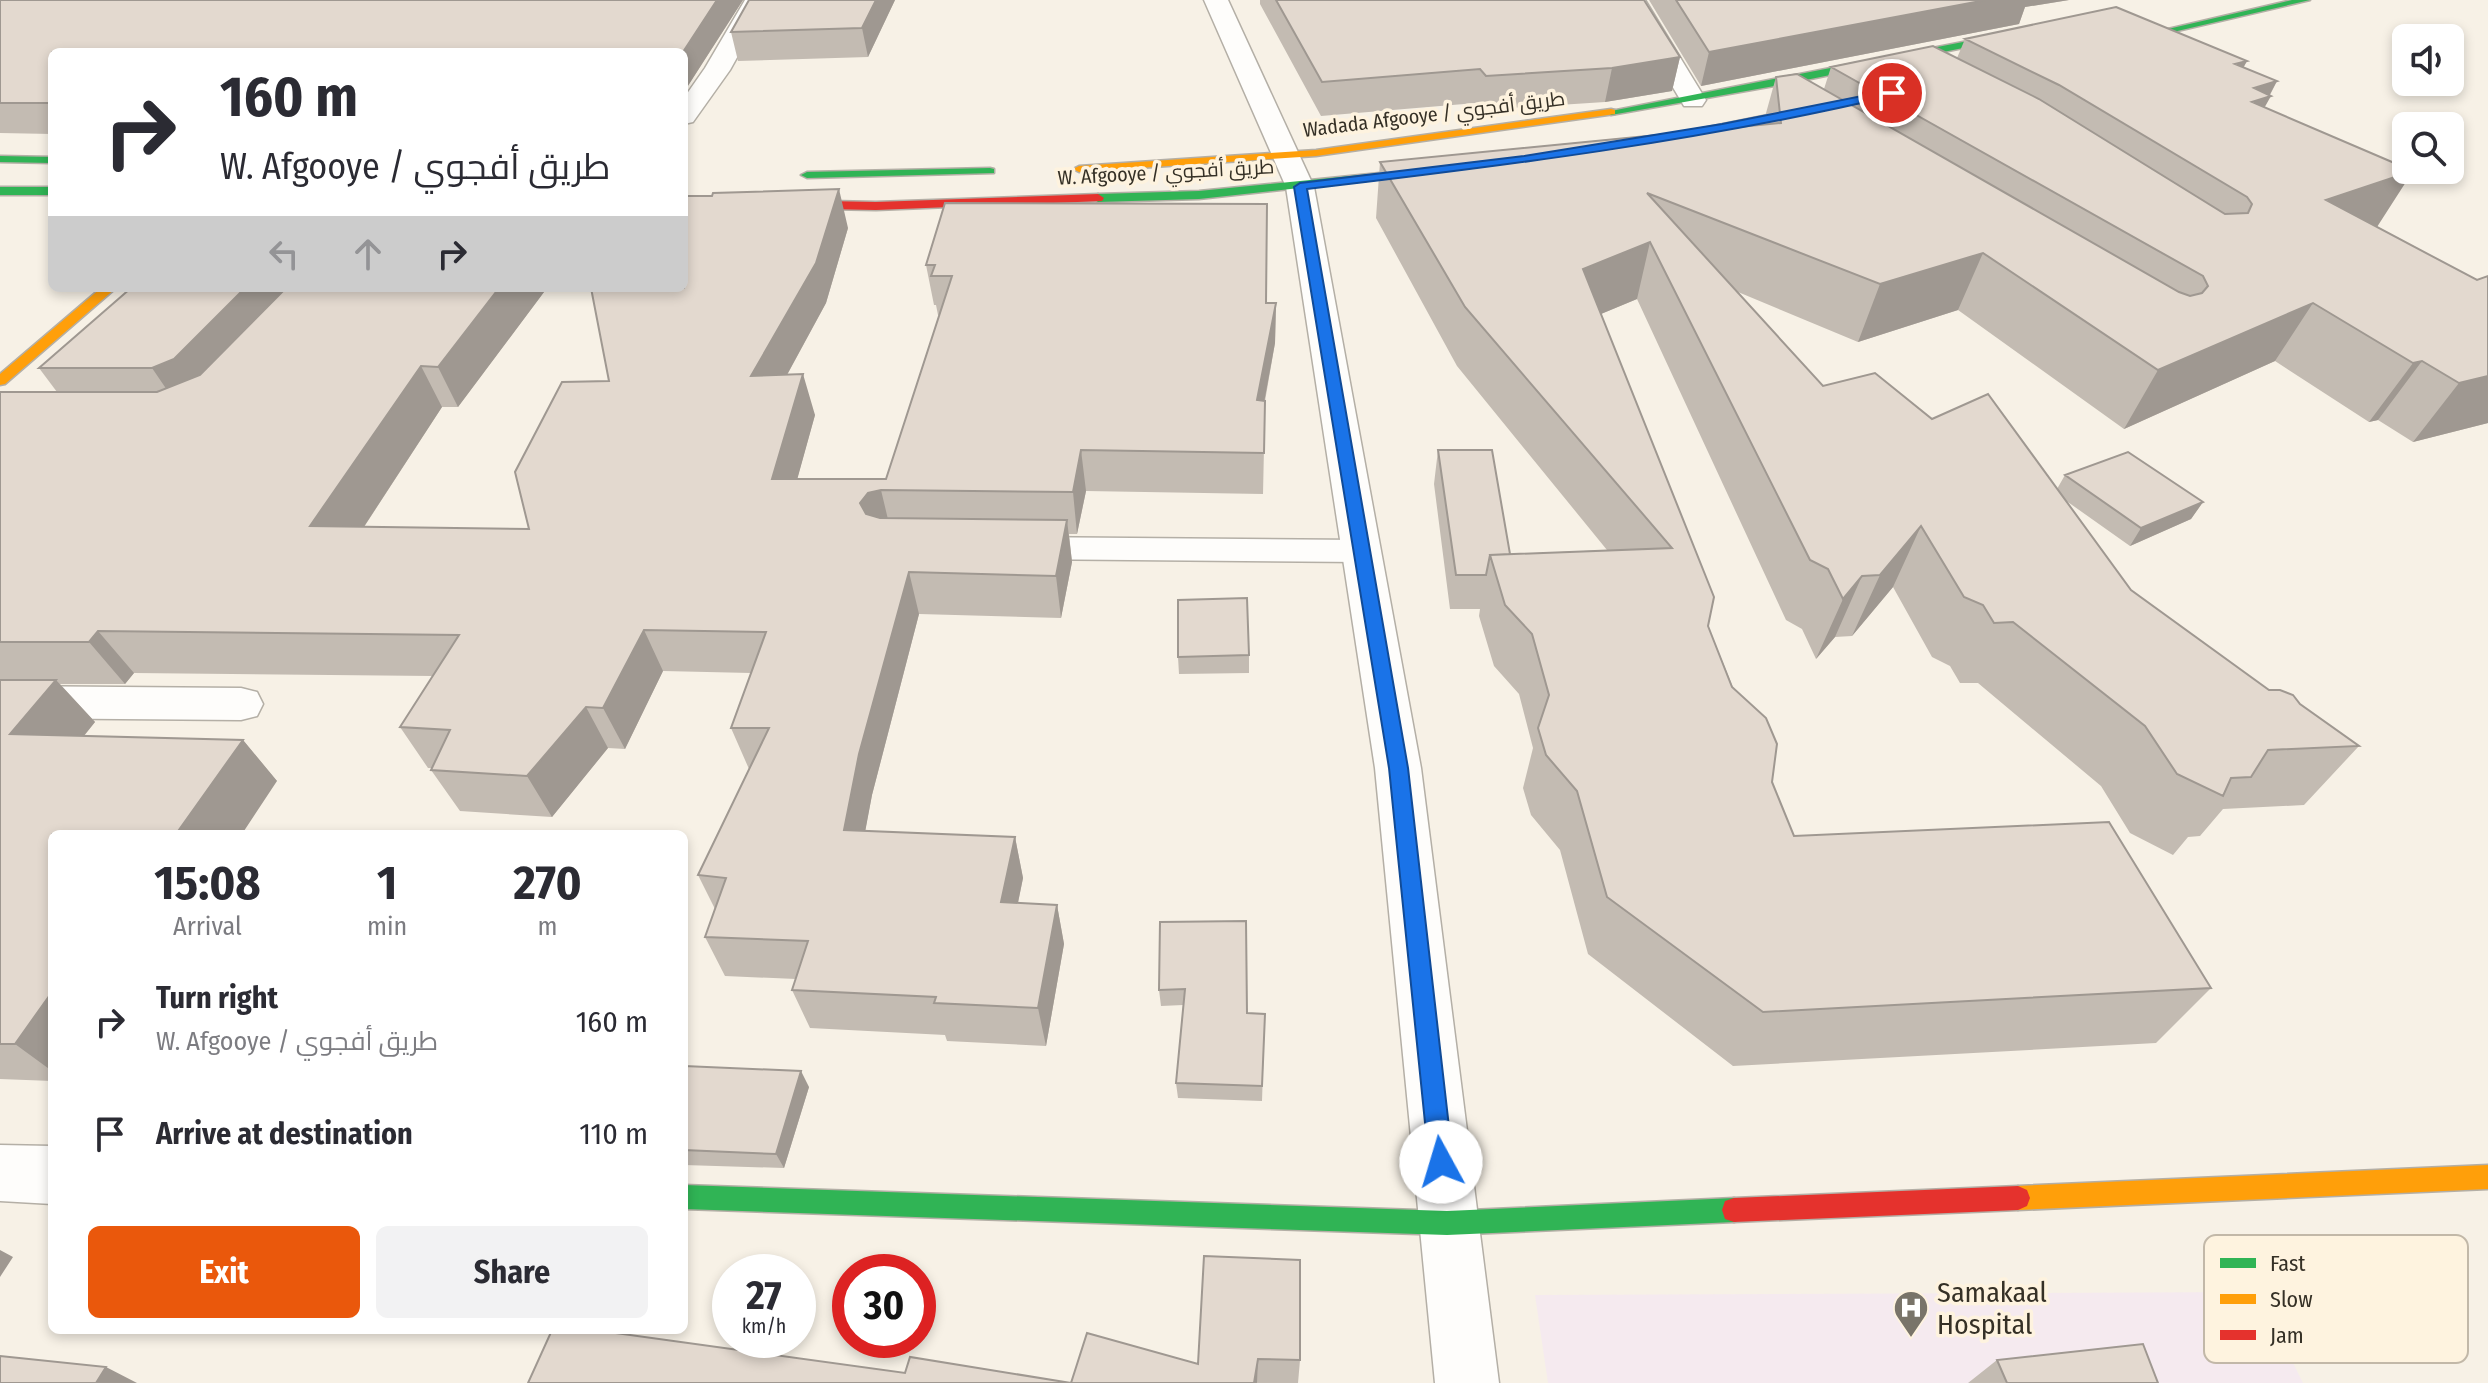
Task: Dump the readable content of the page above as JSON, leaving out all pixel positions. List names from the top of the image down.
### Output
{
  "streets": {
    "main road": ["Wadada Afgooye / طريق أفجوي", "W. Afgooye / طريق أفجوي"]
  },
  "crossings": [
    ["Wadada Afgooye / طريق أفجوي", "W. Afgooye / طريق أفجوي"]
  ],
  "places": {
    "hospital": ["Samakaal Hospital"]
  },
  "legend": ["Fast", "Slow", "Jam"],
  "page": {
    "turn": ["160 m", "W. Afgooye / طريق أفجوي"],
    "eta": [
      "15:08",
      "Arrival",
      "1",
      "min",
      "270",
      "m"
    ],
    "list": [
      {
        "name": "Turn right",
        "note": "W. Afgooye / طريق أفجوي",
        "value": "160 m"
      },
      {
        "name": "Arrive at destination",
        "value": "110 m"
      }
    ],
    "buttons": ["Exit", "Share"],
    "speed": "27 km/h",
    "limit": "30"
  }
}
